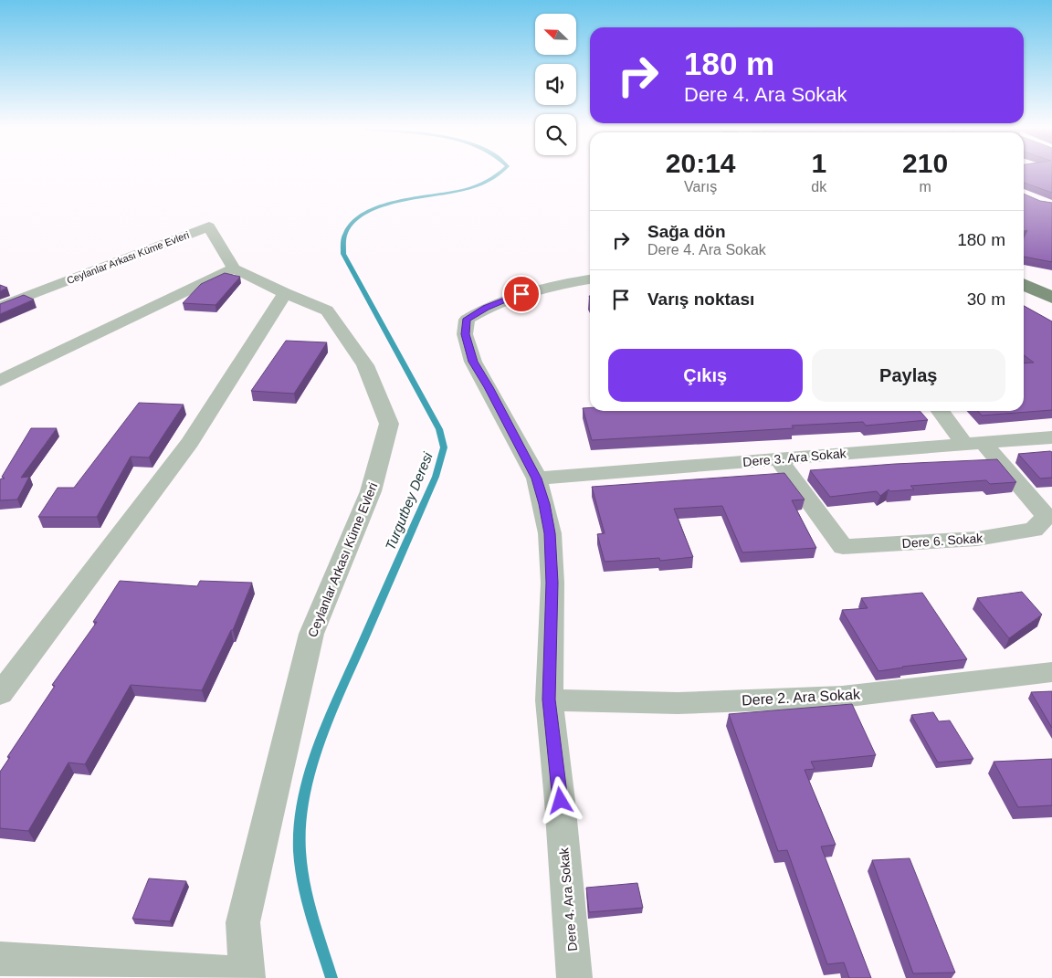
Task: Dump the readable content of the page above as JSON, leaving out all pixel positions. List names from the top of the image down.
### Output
{
  "streets": {
    "street": [
      "Ceylanlar Arkası Küme Evleri",
      "Dere 3. Ara Sokak",
      "Dere 6. Sokak",
      "Dere 2. Ara Sokak",
      "Dere 4. Ara Sokak"
    ]
  },
  "crossings": [
    ["Dere 3. Ara Sokak", "Dere 6. Sokak"],
    ["Dere 3. Ara Sokak", "Dere 4. Ara Sokak"],
    ["Dere 2. Ara Sokak", "Dere 4. Ara Sokak"]
  ],
  "water": ["Turgutbey Deresi"],
  "north": "top left",
  "page": {
    "turn": ["180 m", "Dere 4. Ara Sokak"],
    "eta": [
      "20:14",
      "Varış",
      "1",
      "dk",
      "210",
      "m"
    ],
    "list": [
      {
        "name": "Sağa dön",
        "note": "Dere 4. Ara Sokak",
        "value": "180 m"
      },
      {
        "name": "Varış noktası",
        "value": "30 m"
      }
    ],
    "buttons": ["Çıkış", "Paylaş"]
  }
}
